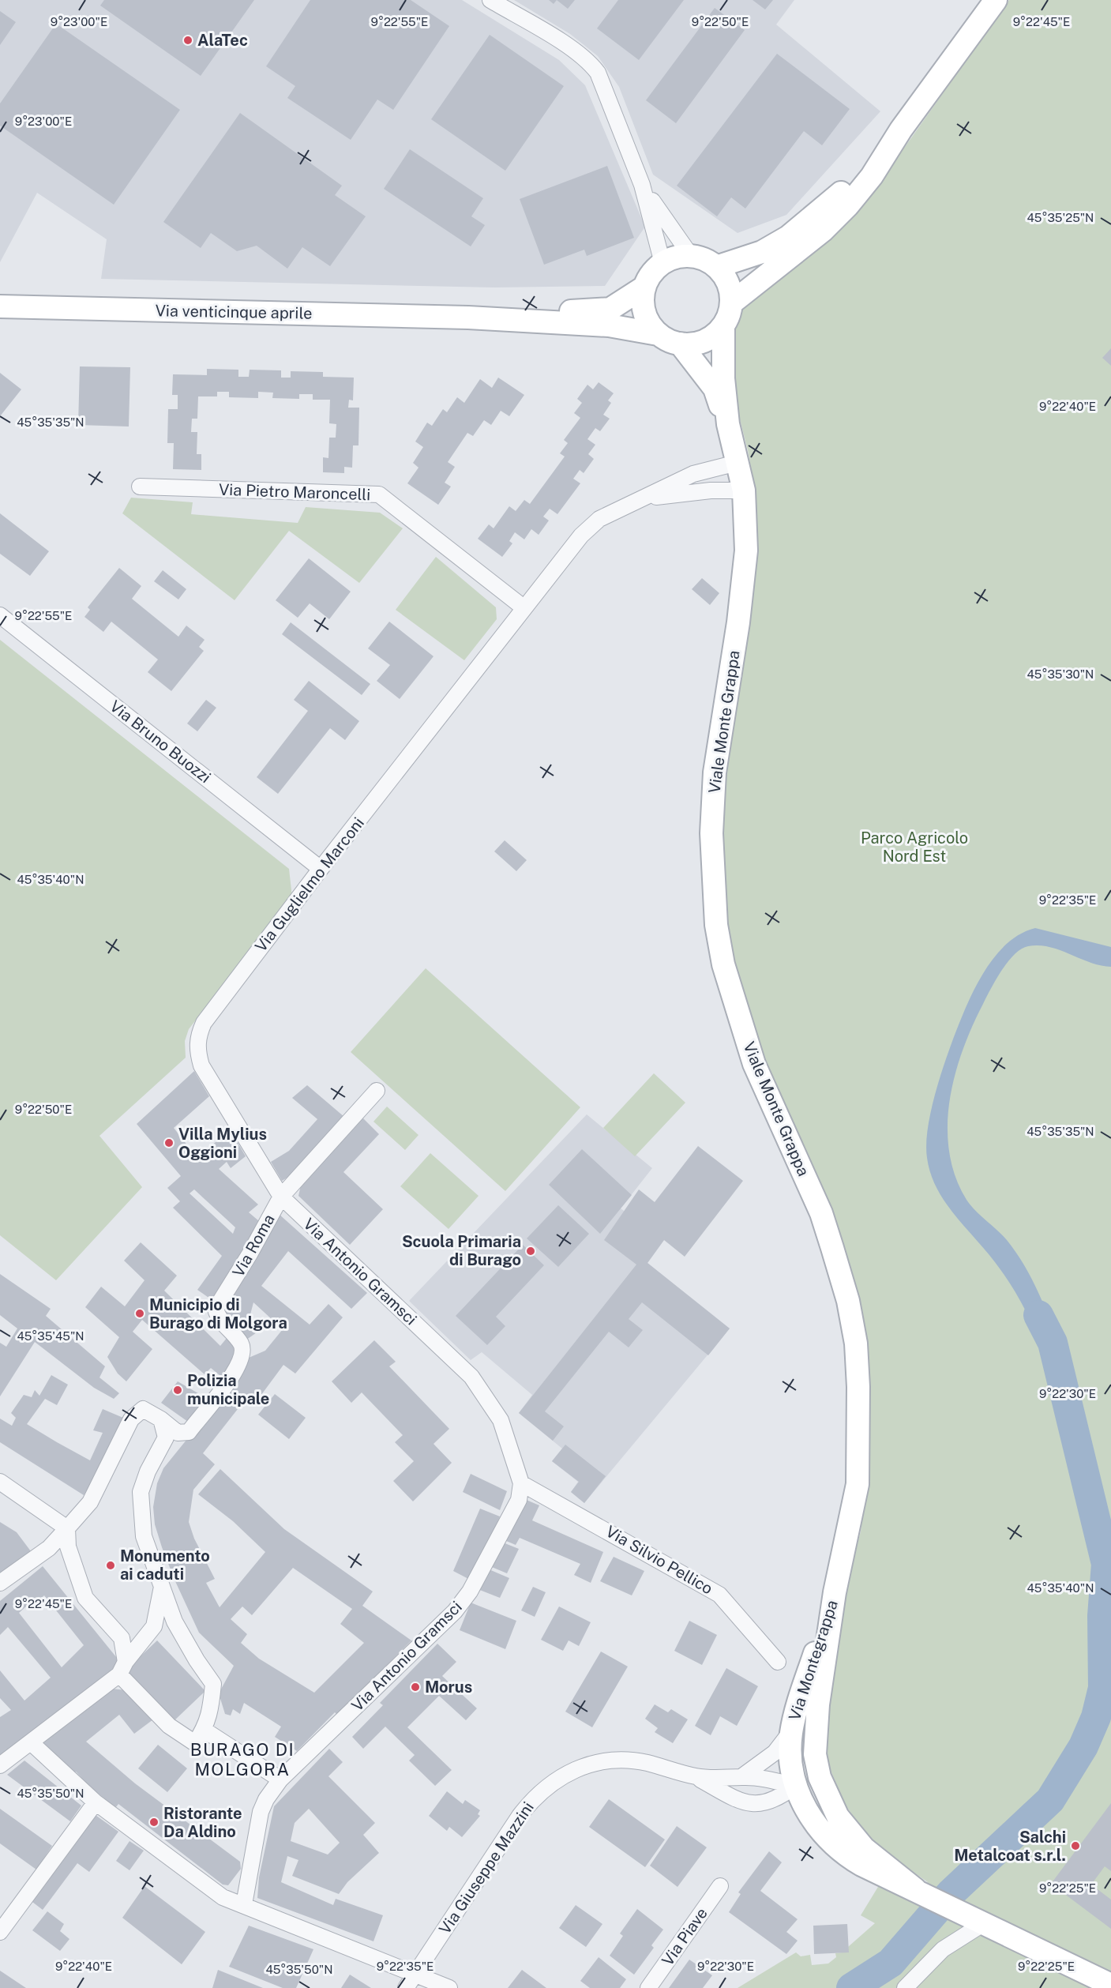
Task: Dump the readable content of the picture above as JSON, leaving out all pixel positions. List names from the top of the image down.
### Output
{
  "streets": {
    "street": [
      "Via venticinque aprile",
      "Via Pietro Maroncelli",
      "Viale Monte Grappa",
      "Via Bruno Buozzi",
      "Via Guglielmo Marconi",
      "Via Roma",
      "Via Antonio Gramsci",
      "Via Silvio Pellico",
      "Via Montegrappa",
      "Via Giuseppe Mazzini",
      "Via Piave"
    ]
  },
  "crossings": [
    ["Via venticinque aprile", "Viale Monte Grappa"],
    ["Via Pietro Maroncelli", "Via Guglielmo Marconi"],
    ["Viale Monte Grappa", "Via Guglielmo Marconi"],
    ["Viale Monte Grappa", "Via Montegrappa"],
    ["Via Bruno Buozzi", "Via Guglielmo Marconi"],
    ["Via Guglielmo Marconi", "Via Roma"],
    ["Via Guglielmo Marconi", "Via Antonio Gramsci"],
    ["Via Roma", "Via Antonio Gramsci"],
    ["Via Antonio Gramsci", "Via Silvio Pellico"],
    ["Via Montegrappa", "Via Giuseppe Mazzini"]
  ],
  "districts": ["BURAGO DI MOLGORA"],
  "parks": ["Parco Agricolo Nord Est"],
  "places": [
    "AlaTec",
    "Villa Mylius Oggioni",
    "Scuola Primaria di Burago",
    "Municipio di Burago di Molgora",
    "Polizia municipale",
    "Monumento ai caduti",
    "Morus",
    "Ristorante Da Aldino",
    "Salchi Metalcoat s.r.l."
  ],
  "coordinates": [
    "9°23'00\"E",
    "9°22'55\"E",
    "9°22'50\"E",
    "9°22'45\"E",
    "45°35'25\"N",
    "9°22'40\"E",
    "45°35'35\"N",
    "45°35'30\"N",
    "45°35'40\"N",
    "9°22'35\"E",
    "45°35'45\"N",
    "9°22'30\"E",
    "45°35'50\"N",
    "9°22'25\"E"
  ]
}
